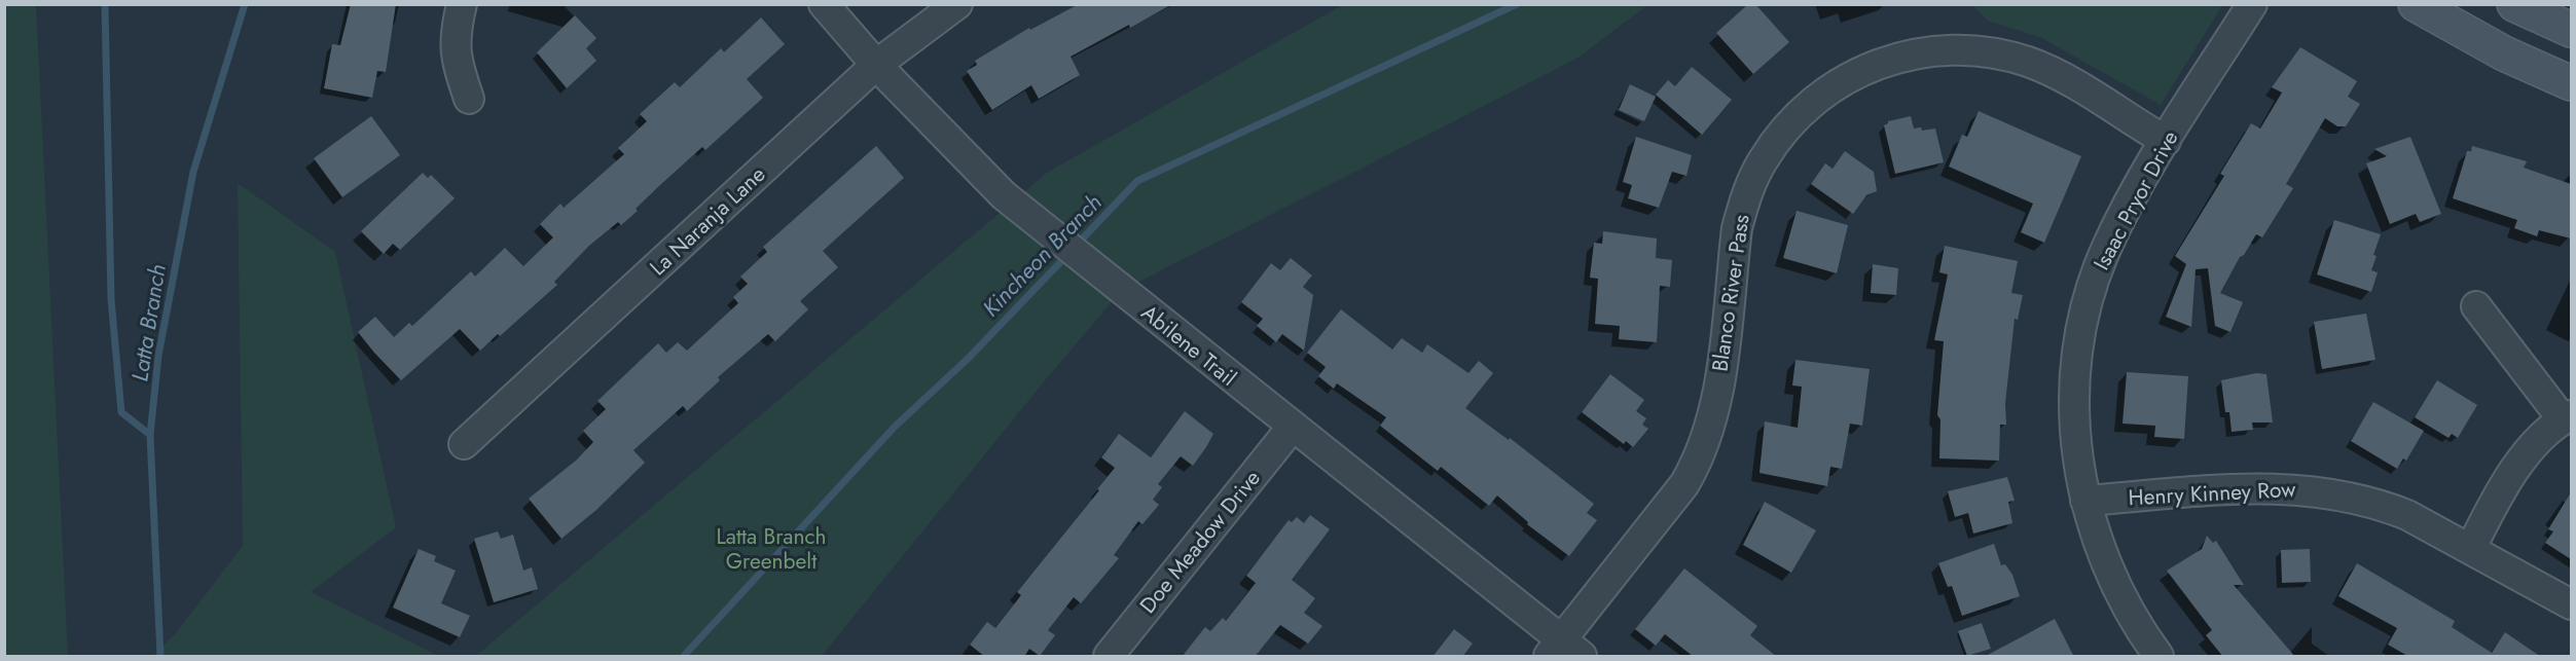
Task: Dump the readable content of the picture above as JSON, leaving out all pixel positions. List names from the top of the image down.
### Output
{
  "streets": {
    "street": [
      "Isaac Pryor Drive",
      "La Naranja Lane",
      "Blanco River Pass",
      "Abilene Trail",
      "Henry Kinney Row",
      "Doe Meadow Drive"
    ]
  },
  "crossings": [
    ["Isaac Pryor Drive", "Blanco River Pass"],
    ["Isaac Pryor Drive", "Henry Kinney Row"],
    ["La Naranja Lane", "Abilene Trail"],
    ["Blanco River Pass", "Abilene Trail"],
    ["Abilene Trail", "Doe Meadow Drive"]
  ],
  "water": ["Kincheon Branch", "Latta Branch"],
  "parks": ["Latta Branch Greenbelt"]
}
